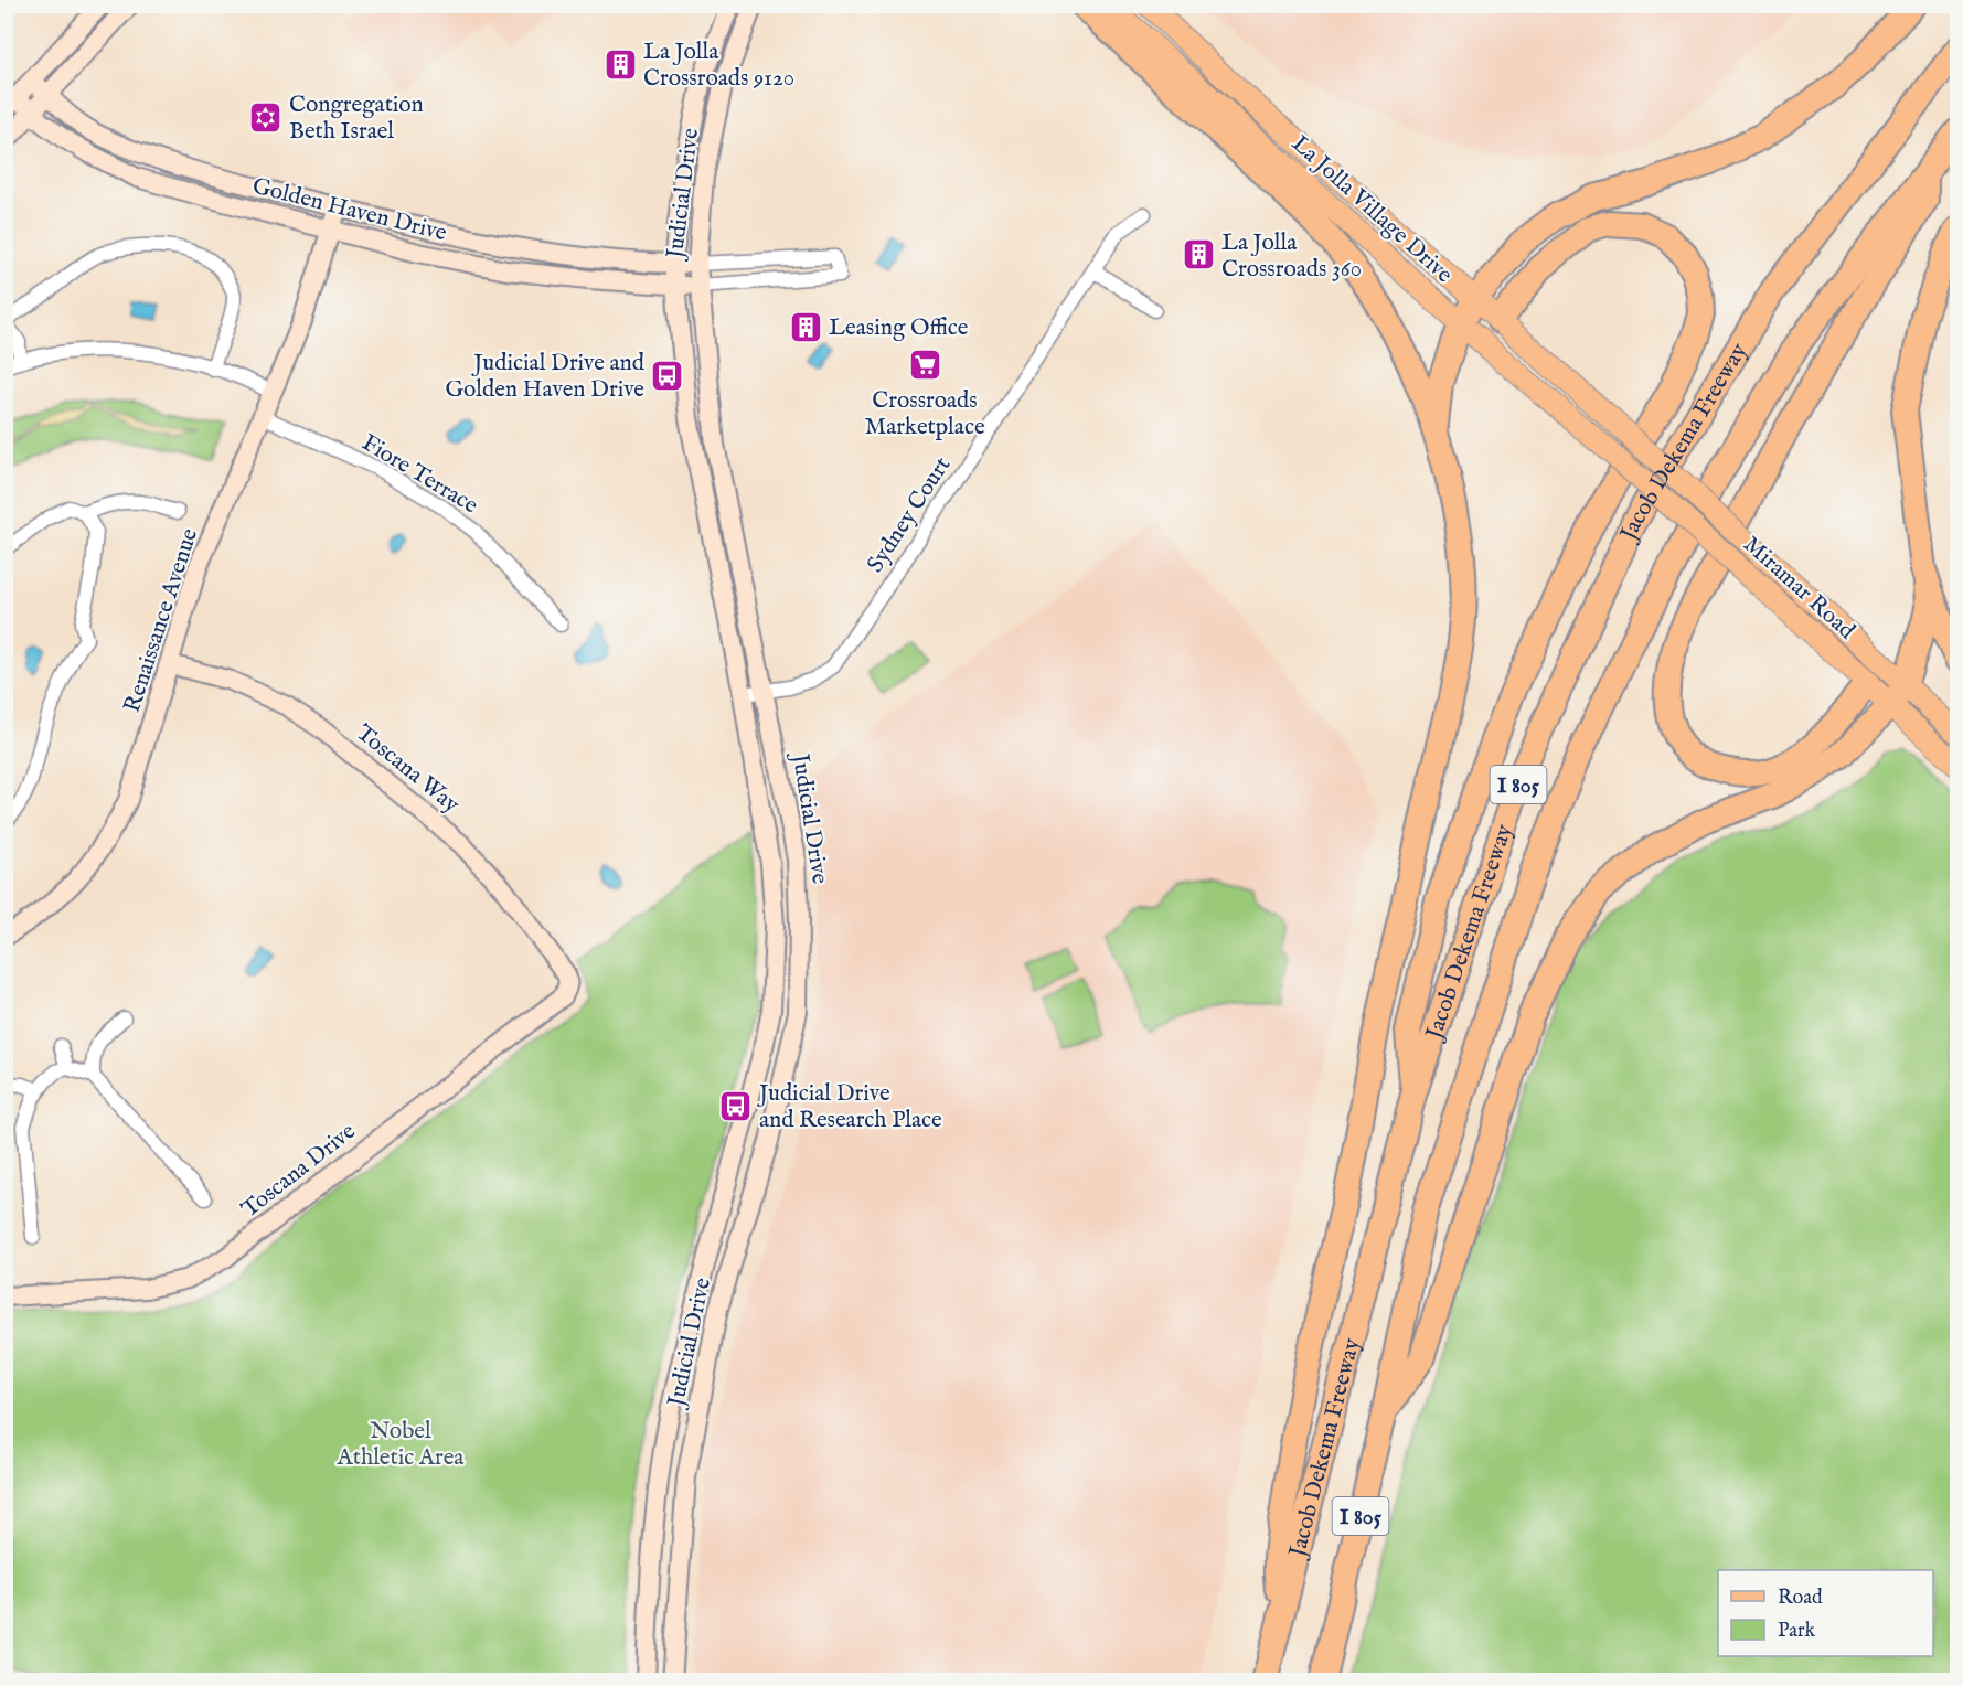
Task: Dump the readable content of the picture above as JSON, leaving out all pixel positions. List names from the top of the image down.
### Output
{
  "streets": {
    "highway": ["Jacob Dekema Freeway", "I 805"],
    "main road": ["La Jolla Village Drive", "Miramar Road"],
    "street": [
      "Judicial Drive",
      "Golden Haven Drive",
      "Fiore Terrace",
      "Sydney Court",
      "Renaissance Avenue",
      "Toscana Way",
      "Toscana Drive"
    ]
  },
  "crossings": [
    ["Judicial Drive", "Golden Haven Drive"],
    ["Judicial Drive", "Sydney Court"],
    ["Golden Haven Drive", "Renaissance Avenue"],
    ["La Jolla Village Drive", "Miramar Road"],
    ["Fiore Terrace", "Renaissance Avenue"],
    ["Renaissance Avenue", "Toscana Way"],
    ["Toscana Way", "Toscana Drive"]
  ],
  "parks": ["Nobel Athletic Area"],
  "places": {
    "building": ["La Jolla Crossroads 9120", "La Jolla Crossroads 360", "Leasing Office"],
    "synagogue": ["Congregation Beth Israel"],
    "supermarket": ["Crossroads Marketplace"],
    "bus stop": ["Judicial Drive and Golden Haven Drive", "Judicial Drive and Research Place"]
  },
  "legend": ["Road", "Park"]
}
